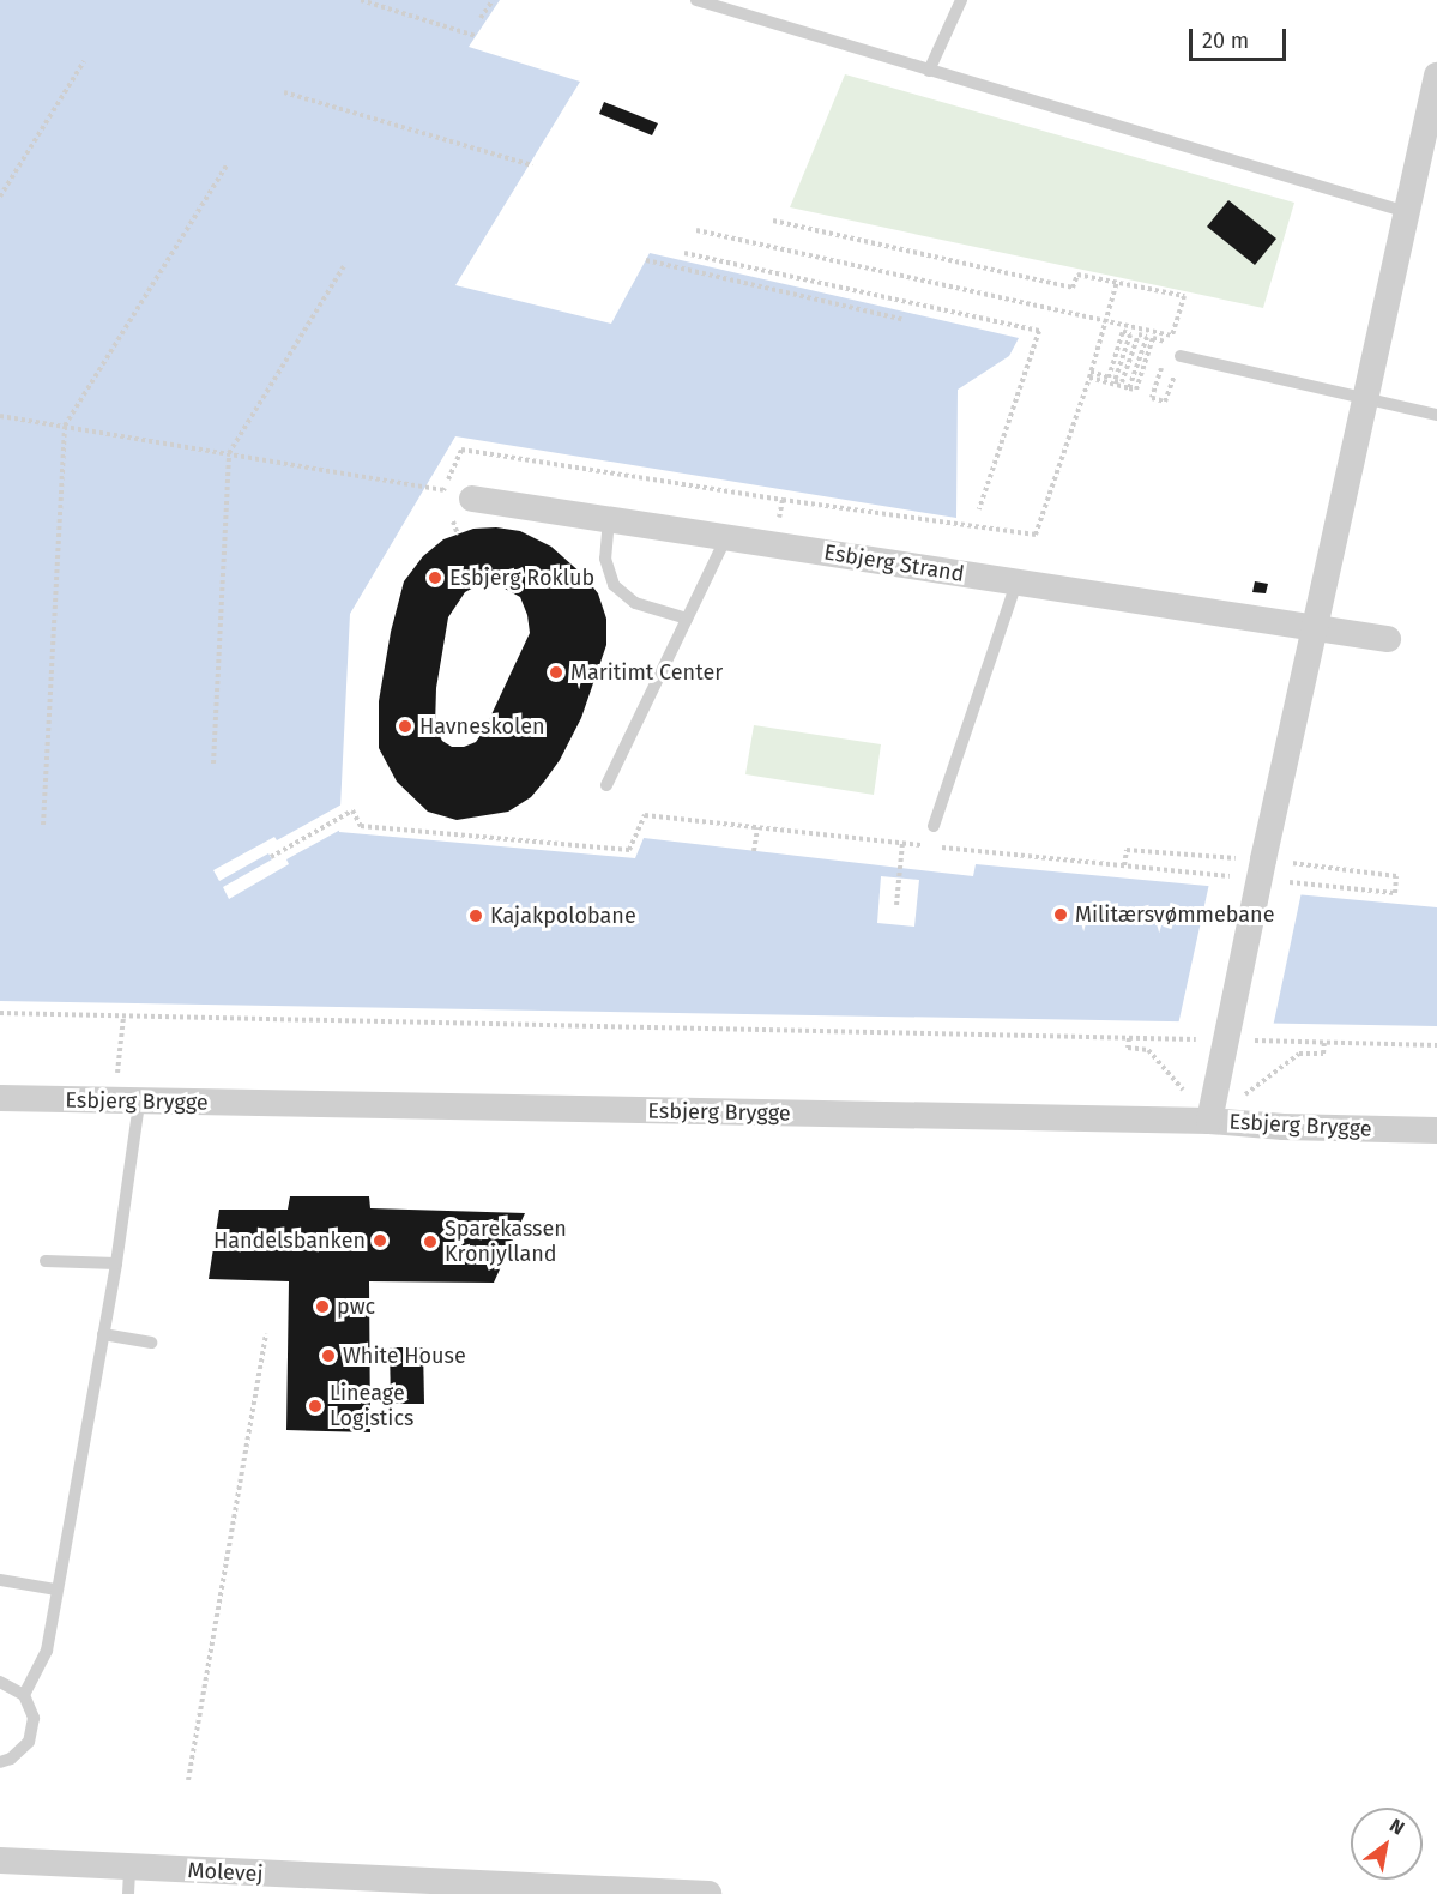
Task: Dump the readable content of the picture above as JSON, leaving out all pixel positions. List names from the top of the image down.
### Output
{
  "streets": {
    "street": ["Esbjerg Strand", "Esbjerg Brygge", "Molevej"]
  },
  "places": [
    "Esbjerg Roklub",
    "Maritimt Center",
    "Havneskolen",
    "Militærsvømmebane",
    "Kajakpolobane",
    "Handelsbanken",
    "Sparekassen Kronjylland",
    "pwc",
    "White House",
    "Lineage Logistics"
  ],
  "scale_bar": "20 m",
  "north": "top right"
}
